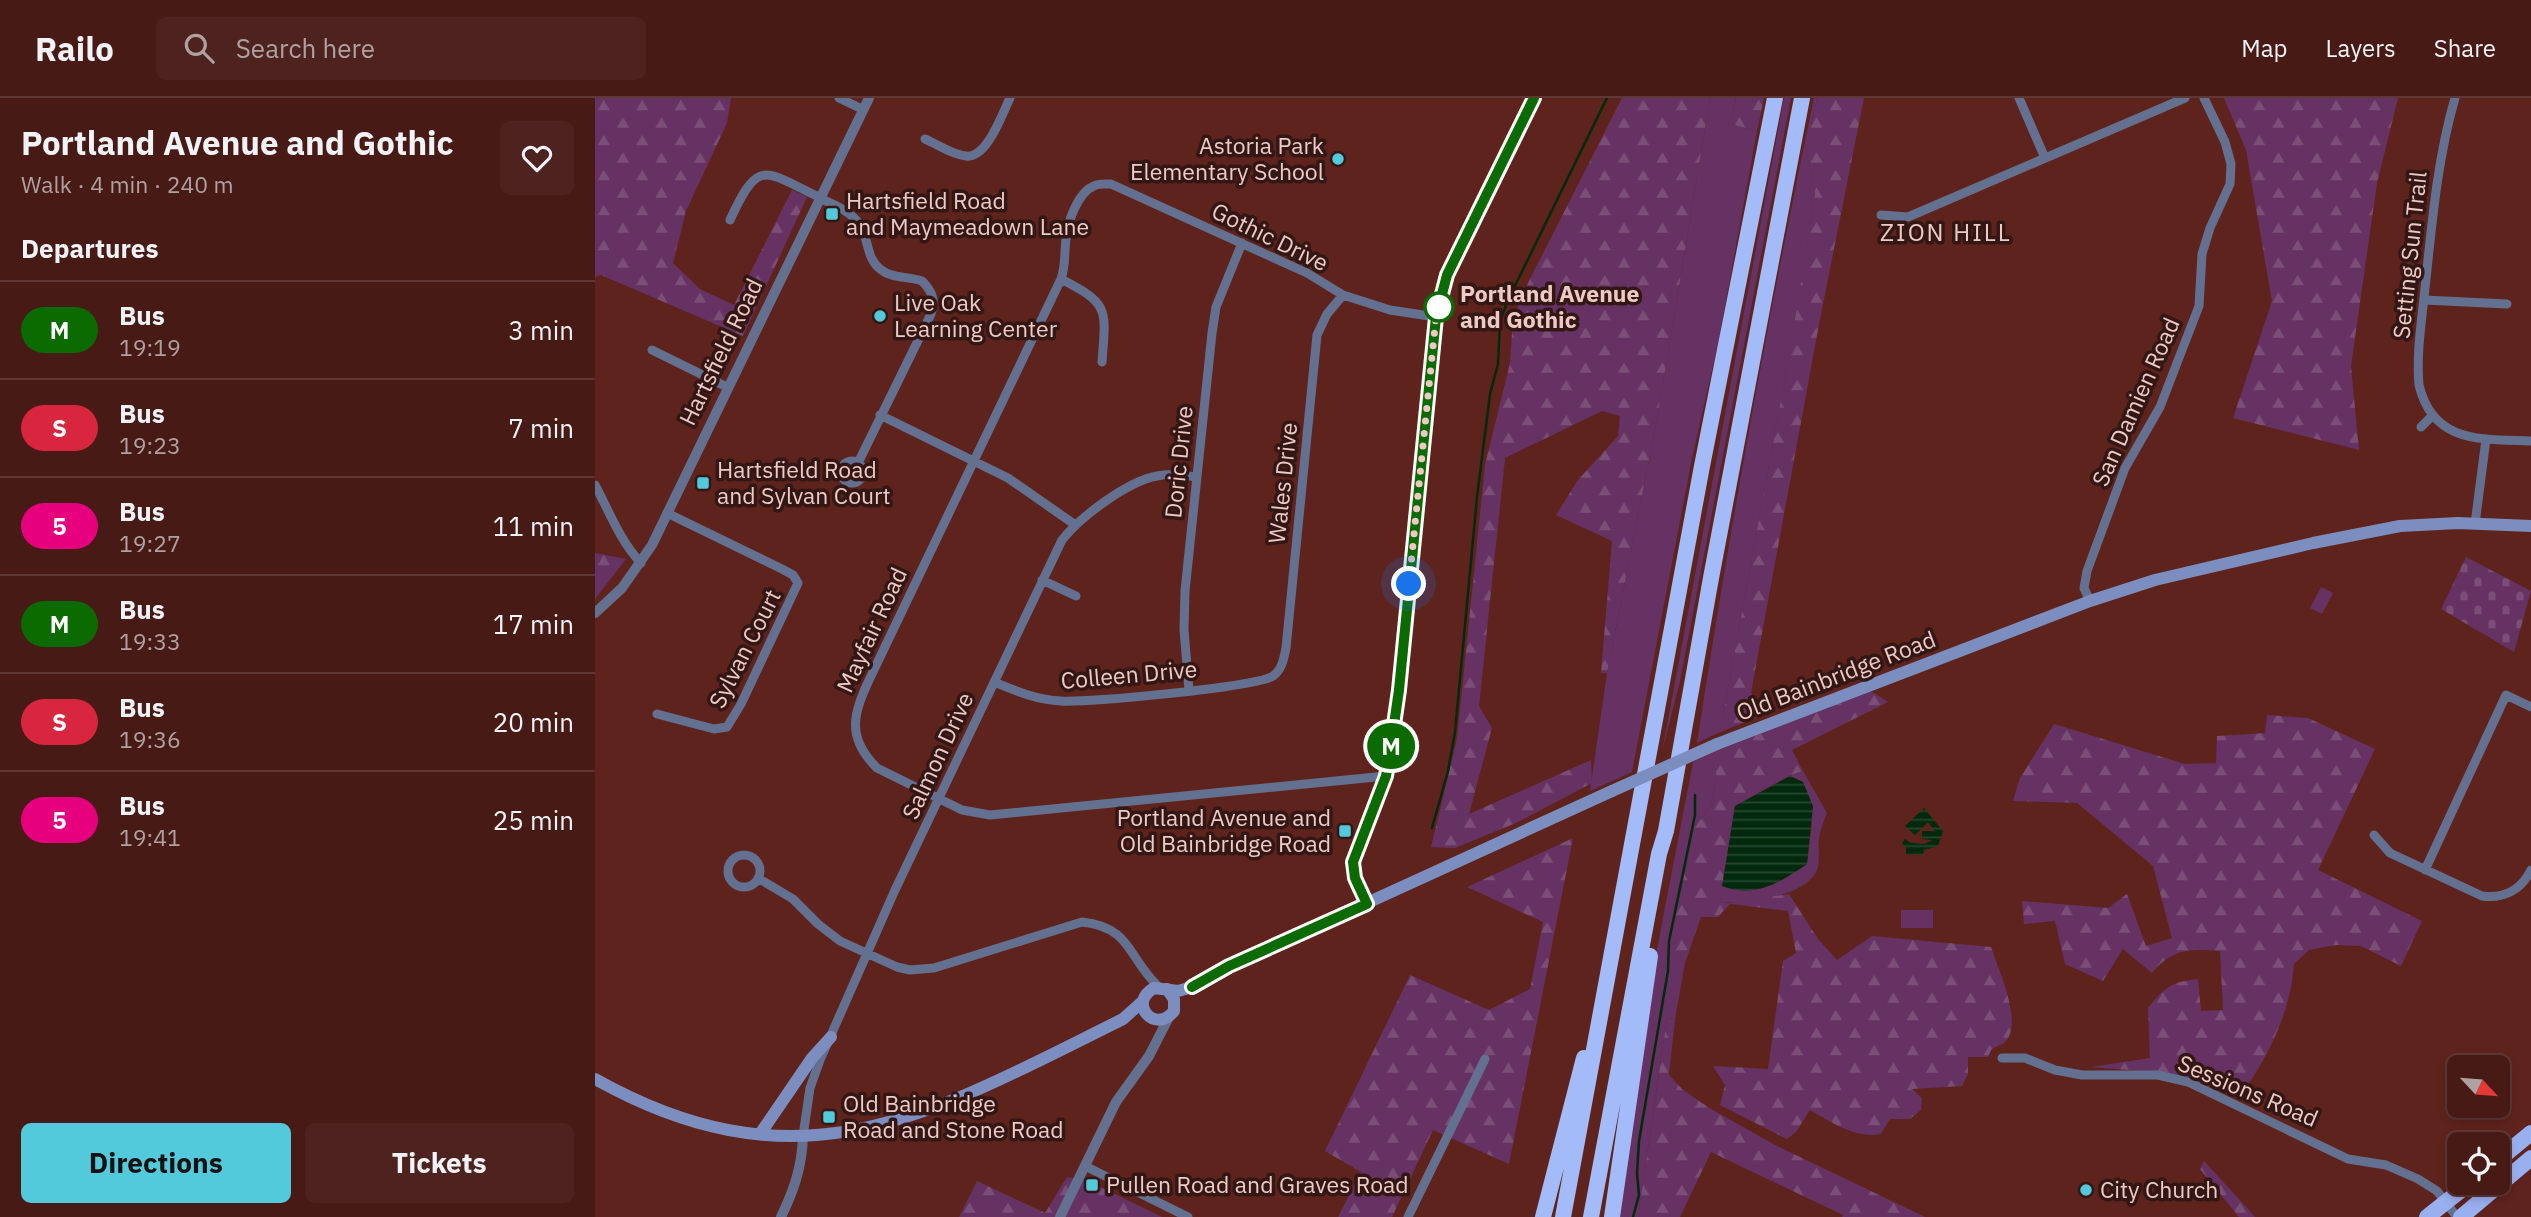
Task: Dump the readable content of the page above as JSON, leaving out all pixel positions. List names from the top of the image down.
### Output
{
  "streets": {
    "main road": ["Old Bainbridge Road"],
    "street": [
      "Gothic Drive",
      "Setting Sun Trail",
      "Hartsfield Road",
      "San Damien Road",
      "Doric Drive",
      "Wales Drive",
      "Mayfair Road",
      "Sylvan Court",
      "Colleen Drive",
      "Salmon Drive",
      "Sessions Road"
    ]
  },
  "crossings": [
    ["Gothic Drive", "Doric Drive"],
    ["Gothic Drive", "Wales Drive"],
    ["Gothic Drive", "Mayfair Road"],
    ["Hartsfield Road", "Sylvan Court"],
    ["San Damien Road", "Old Bainbridge Road"],
    ["Doric Drive", "Colleen Drive"],
    ["Doric Drive", "Salmon Drive"],
    ["Wales Drive", "Colleen Drive"],
    ["Mayfair Road", "Salmon Drive"],
    ["Colleen Drive", "Salmon Drive"]
  ],
  "districts": ["ZION HILL"],
  "places": {
    "other": [
      "Astoria Park Elementary School",
      "Portland Avenue and Gothic",
      "Live Oak Learning Center",
      "City Church"
    ],
    "transit": [
      "Hartsfield Road and Maymeadown Lane",
      "Hartsfield Road and Sylvan Court",
      "Portland Avenue and Old Bainbridge Road",
      "Old Bainbridge Road and Stone Road",
      "Pullen Road and Graves Road"
    ]
  },
  "lines": ["bus line M"],
  "north": "bottom right",
  "page": {
    "header": "Railo",
    "search": "Search here",
    "nav": ["Map", "Layers", "Share"],
    "heading": [
      ["Portland Avenue and Gothic", "Walk · 4 min · 240 m"],
      "Departures"
    ],
    "on_map": "M",
    "list": [
      {
        "mark": "M",
        "name": "Bus",
        "note": "19:19",
        "value": "3 min"
      },
      {
        "mark": "S",
        "name": "Bus",
        "note": "19:23",
        "value": "7 min"
      },
      {
        "mark": "5",
        "name": "Bus",
        "note": "19:27",
        "value": "11 min"
      },
      {
        "mark": "M",
        "name": "Bus",
        "note": "19:33",
        "value": "17 min"
      },
      {
        "mark": "S",
        "name": "Bus",
        "note": "19:36",
        "value": "20 min"
      },
      {
        "mark": "5",
        "name": "Bus",
        "note": "19:41",
        "value": "25 min"
      }
    ],
    "buttons": ["Directions", "Tickets"]
  }
}
